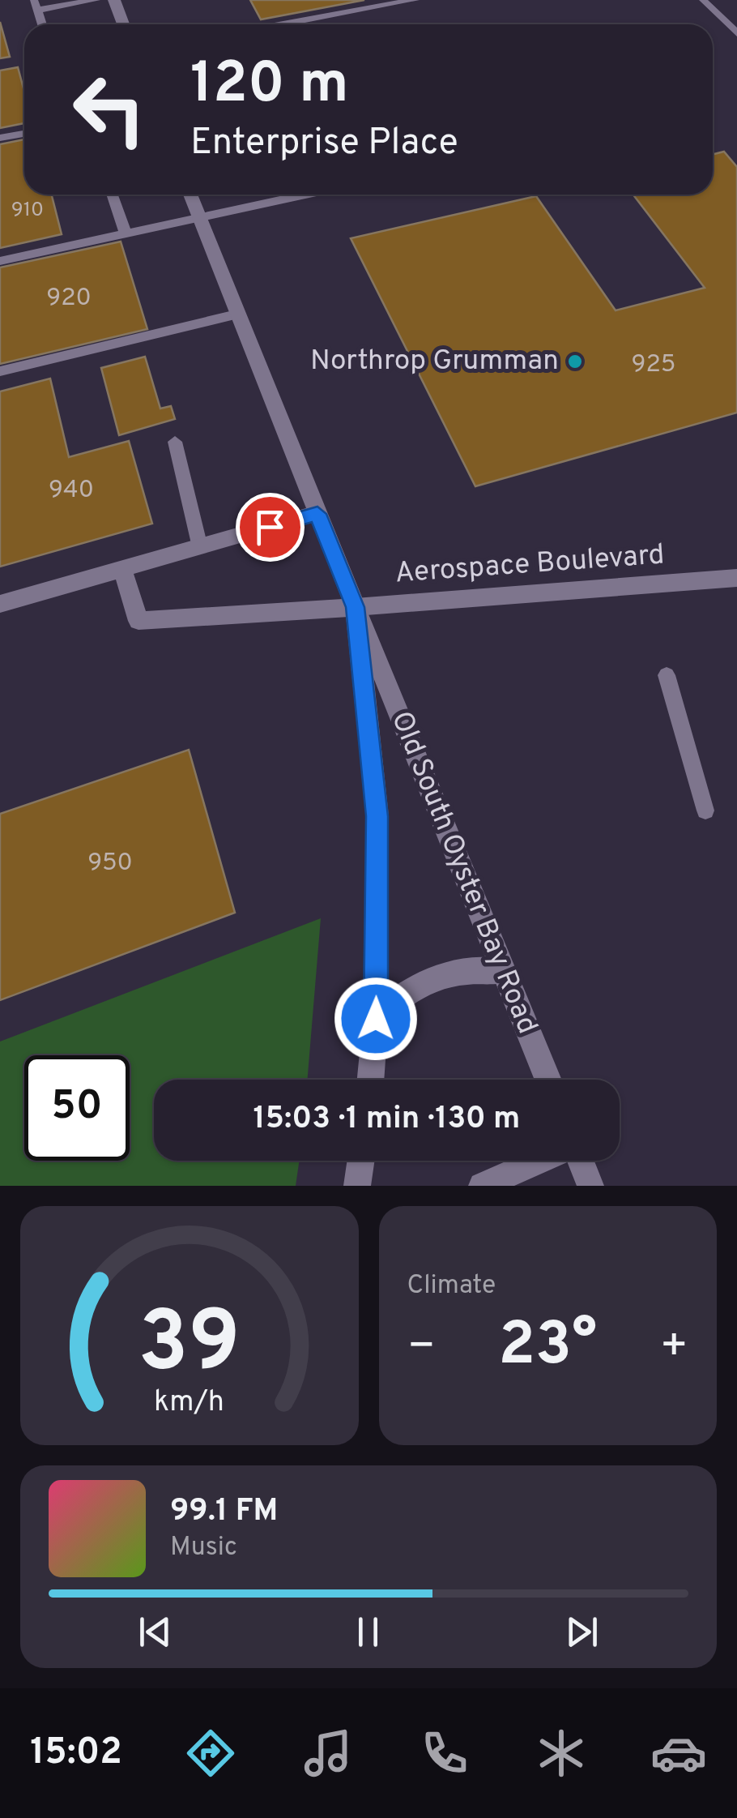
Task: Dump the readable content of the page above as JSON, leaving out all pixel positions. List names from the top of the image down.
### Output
{
  "streets": {
    "street": ["Aerospace Boulevard", "Old South Oyster Bay Road"]
  },
  "crossings": [
    ["Aerospace Boulevard", "Old South Oyster Bay Road"]
  ],
  "places": ["Northrop Grumman"],
  "house_numbers": [
    "910",
    "920",
    "925",
    "940",
    "950"
  ],
  "page": {
    "turn": ["120 m", "Enterprise Place"],
    "limit": "50",
    "trip": "15:03 · 1 min · 130 m",
    "tile": "Climate",
    "heat": ["−", "23°", "+"],
    "song": ["99.1 FM", "Music"],
    "tabs": "15:02",
    "gauge": ["39", "km/h"]
  }
}
